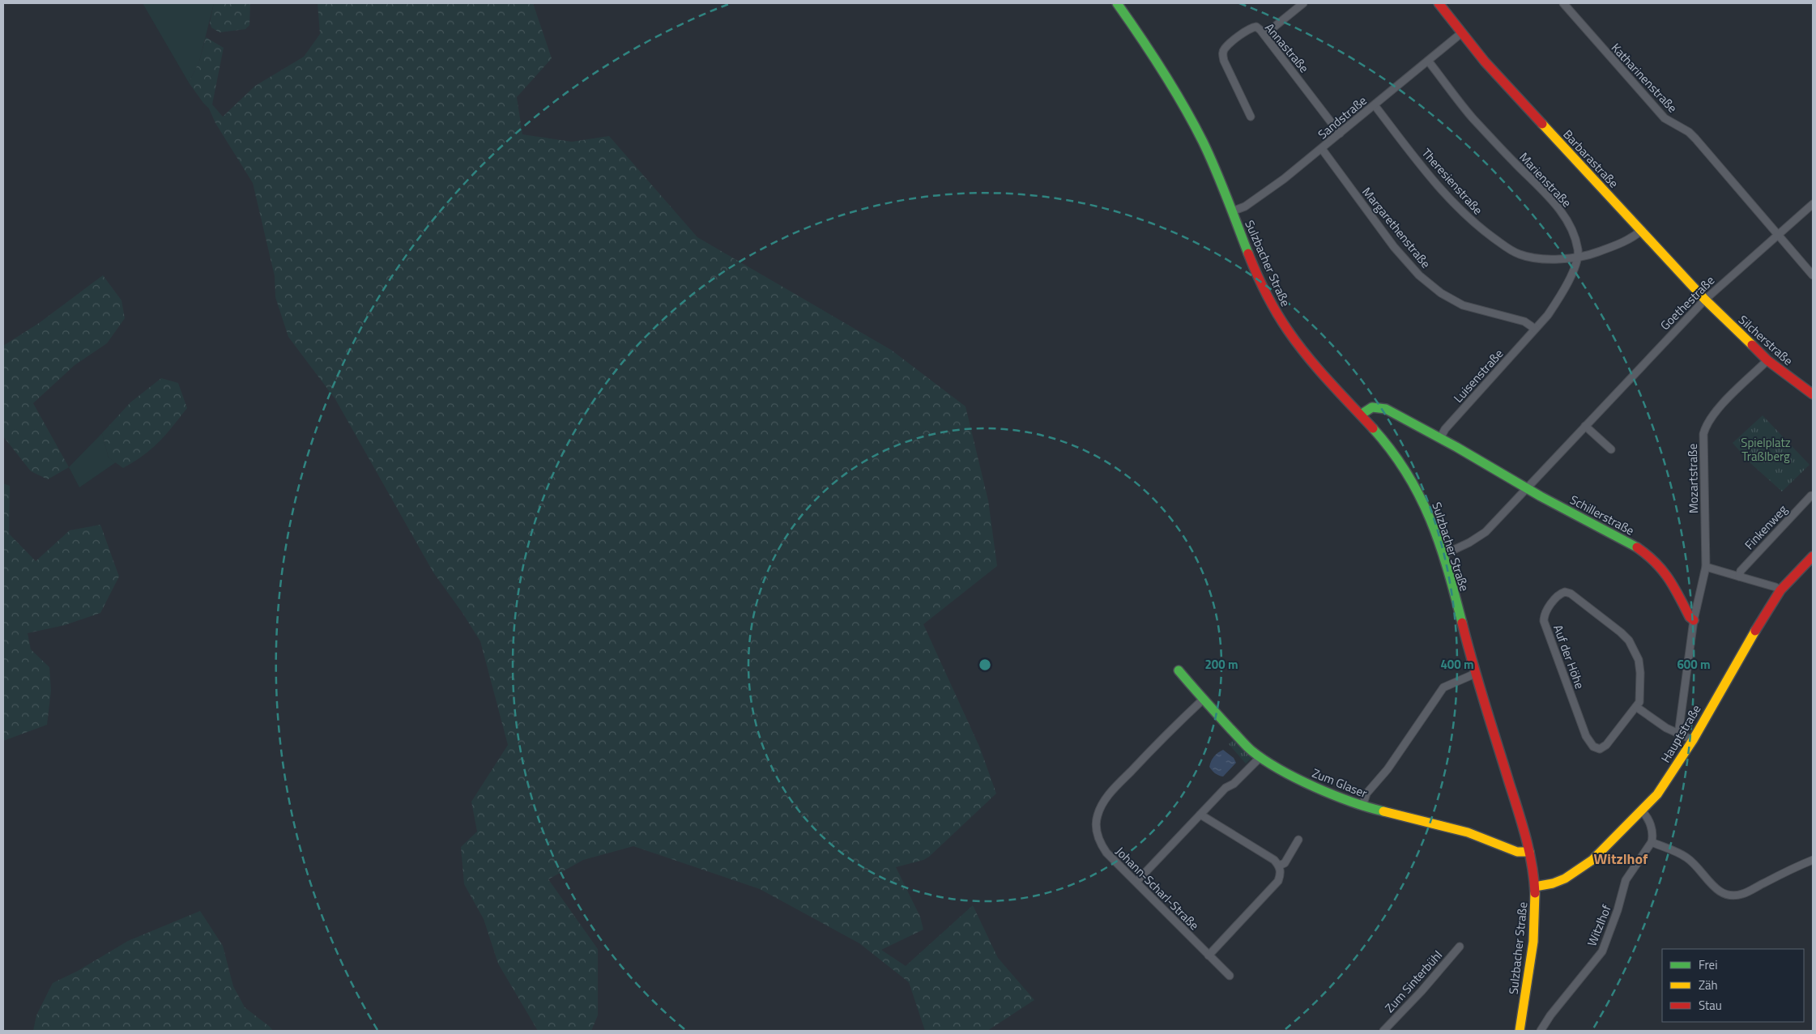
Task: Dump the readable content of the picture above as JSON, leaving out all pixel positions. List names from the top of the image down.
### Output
{
  "streets": {
    "street": [
      "Annastraße",
      "Katharinenstraße",
      "Sandstraße",
      "Barbarastraße",
      "Marienstraße",
      "Theresienstraße",
      "Margarethenstraße",
      "Sulzbacher Straße",
      "Goethestraße",
      "Silcherstraße",
      "Luisenstraße",
      "Mozartstraße",
      "Schillerstraße",
      "Finkenweg",
      "Auf der Höhe",
      "Hauptstraße",
      "Zum Glaser",
      "Johann-Scharl-Straße",
      "Witzlhof",
      "Zum Sinterbühl"
    ]
  },
  "crossings": [
    ["Annastraße", "Sandstraße"],
    ["Katharinenstraße", "Goethestraße"],
    ["Sandstraße", "Barbarastraße"],
    ["Sandstraße", "Marienstraße"],
    ["Sandstraße", "Theresienstraße"],
    ["Sandstraße", "Margarethenstraße"],
    ["Sandstraße", "Sulzbacher Straße"],
    ["Barbarastraße", "Theresienstraße"],
    ["Barbarastraße", "Goethestraße"],
    ["Barbarastraße", "Silcherstraße"],
    ["Marienstraße", "Theresienstraße"],
    ["Margarethenstraße", "Luisenstraße"],
    ["Sulzbacher Straße", "Goethestraße"],
    ["Sulzbacher Straße", "Schillerstraße"],
    ["Sulzbacher Straße", "Hauptstraße"],
    ["Sulzbacher Straße", "Zum Glaser"],
    ["Goethestraße", "Silcherstraße"],
    ["Goethestraße", "Schillerstraße"],
    ["Silcherstraße", "Mozartstraße"],
    ["Luisenstraße", "Schillerstraße"],
    ["Mozartstraße", "Schillerstraße"],
    ["Zum Glaser", "Johann-Scharl-Straße"]
  ],
  "districts": ["Witzlhof"],
  "parks": ["Spielplatz Traßlberg"],
  "legend": ["Frei", "Zäh", "Stau"],
  "rings": ["200 m", "400 m", "600 m"]
}
